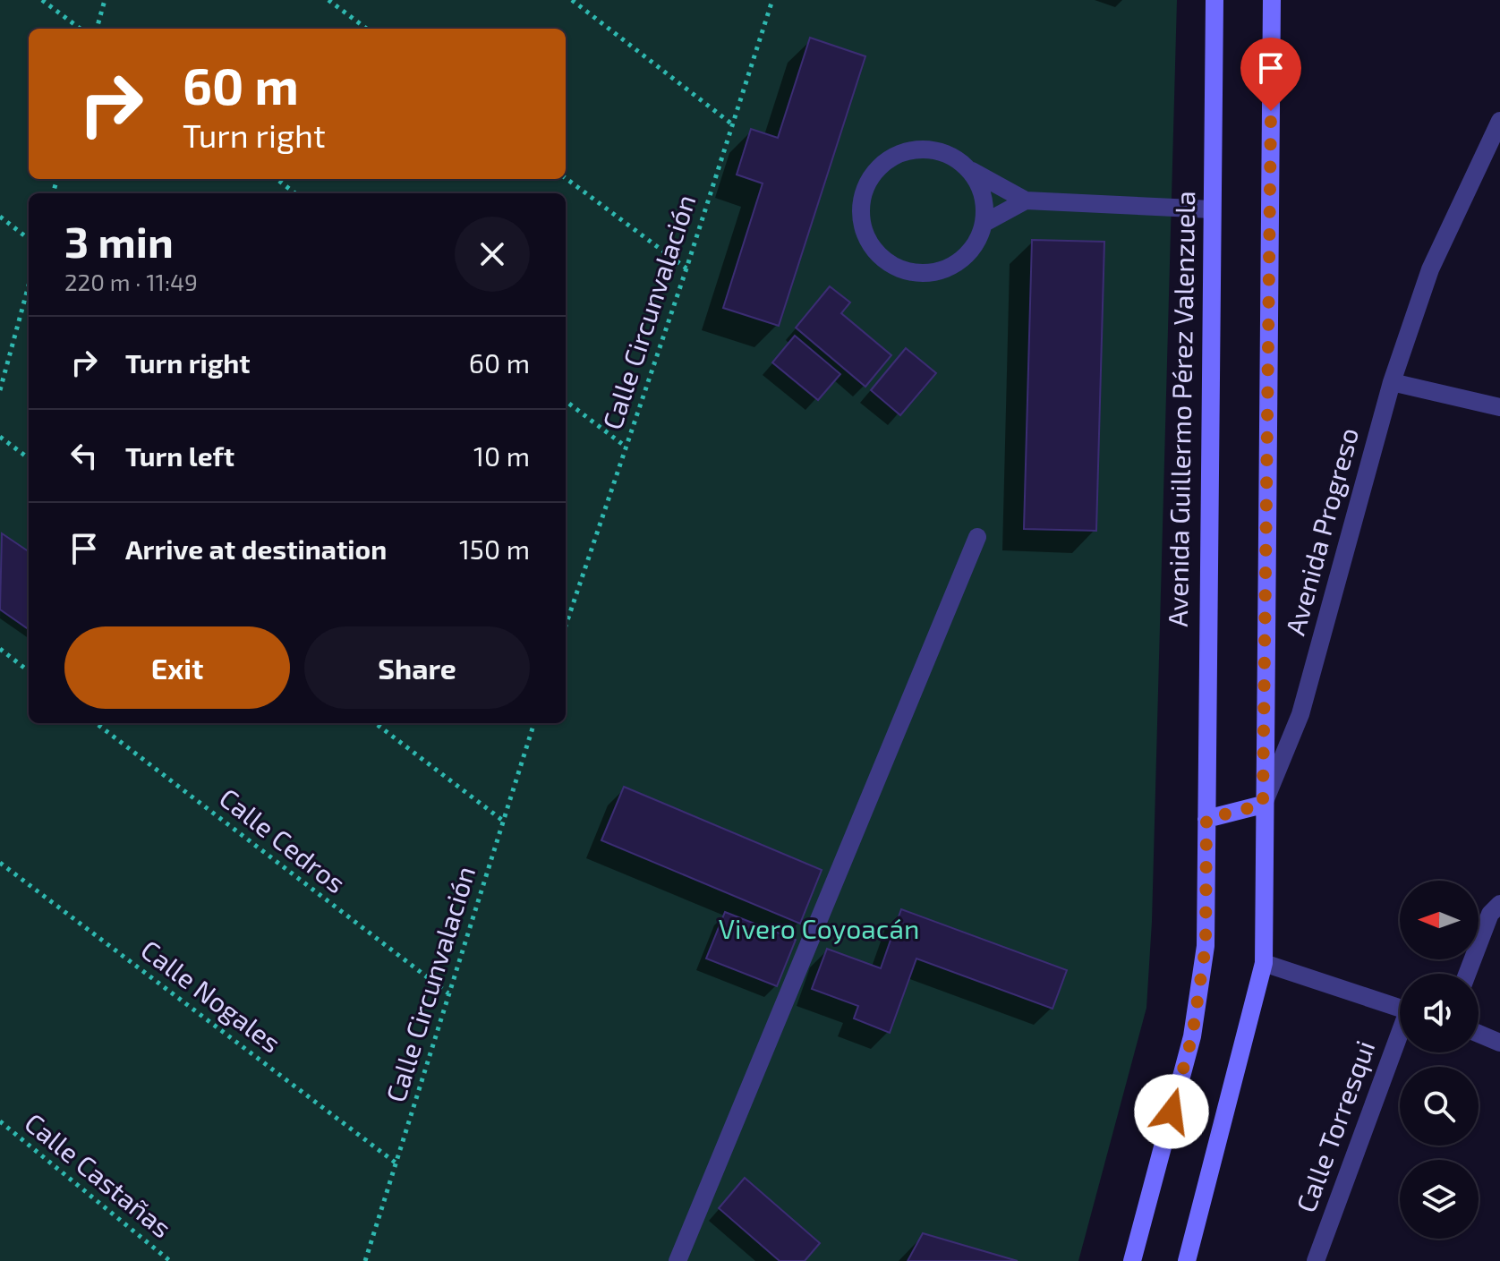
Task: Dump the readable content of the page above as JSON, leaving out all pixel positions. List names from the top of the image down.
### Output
{
  "streets": {
    "street": ["Avenida Guillermo Pérez Valenzuela", "Avenida Progreso", "Calle Torresqui"],
    "path": [
      "Calle Circunvalación",
      "Calle Cedros",
      "Calle Nogales",
      "Calle Castañas"
    ]
  },
  "crossings": [
    ["Calle Circunvalación", "Calle Cedros"],
    ["Calle Circunvalación", "Calle Nogales"]
  ],
  "parks": ["Vivero Coyoacán"],
  "north": "left",
  "page": {
    "turn": ["60 m", "Turn right"],
    "heading": ["3 min", "220 m · 11:49"],
    "list": [
      {
        "name": "Turn right",
        "value": "60 m"
      },
      {
        "name": "Turn left",
        "value": "10 m"
      },
      {
        "name": "Arrive at destination",
        "value": "150 m"
      }
    ],
    "buttons": ["Exit", "Share"]
  }
}
